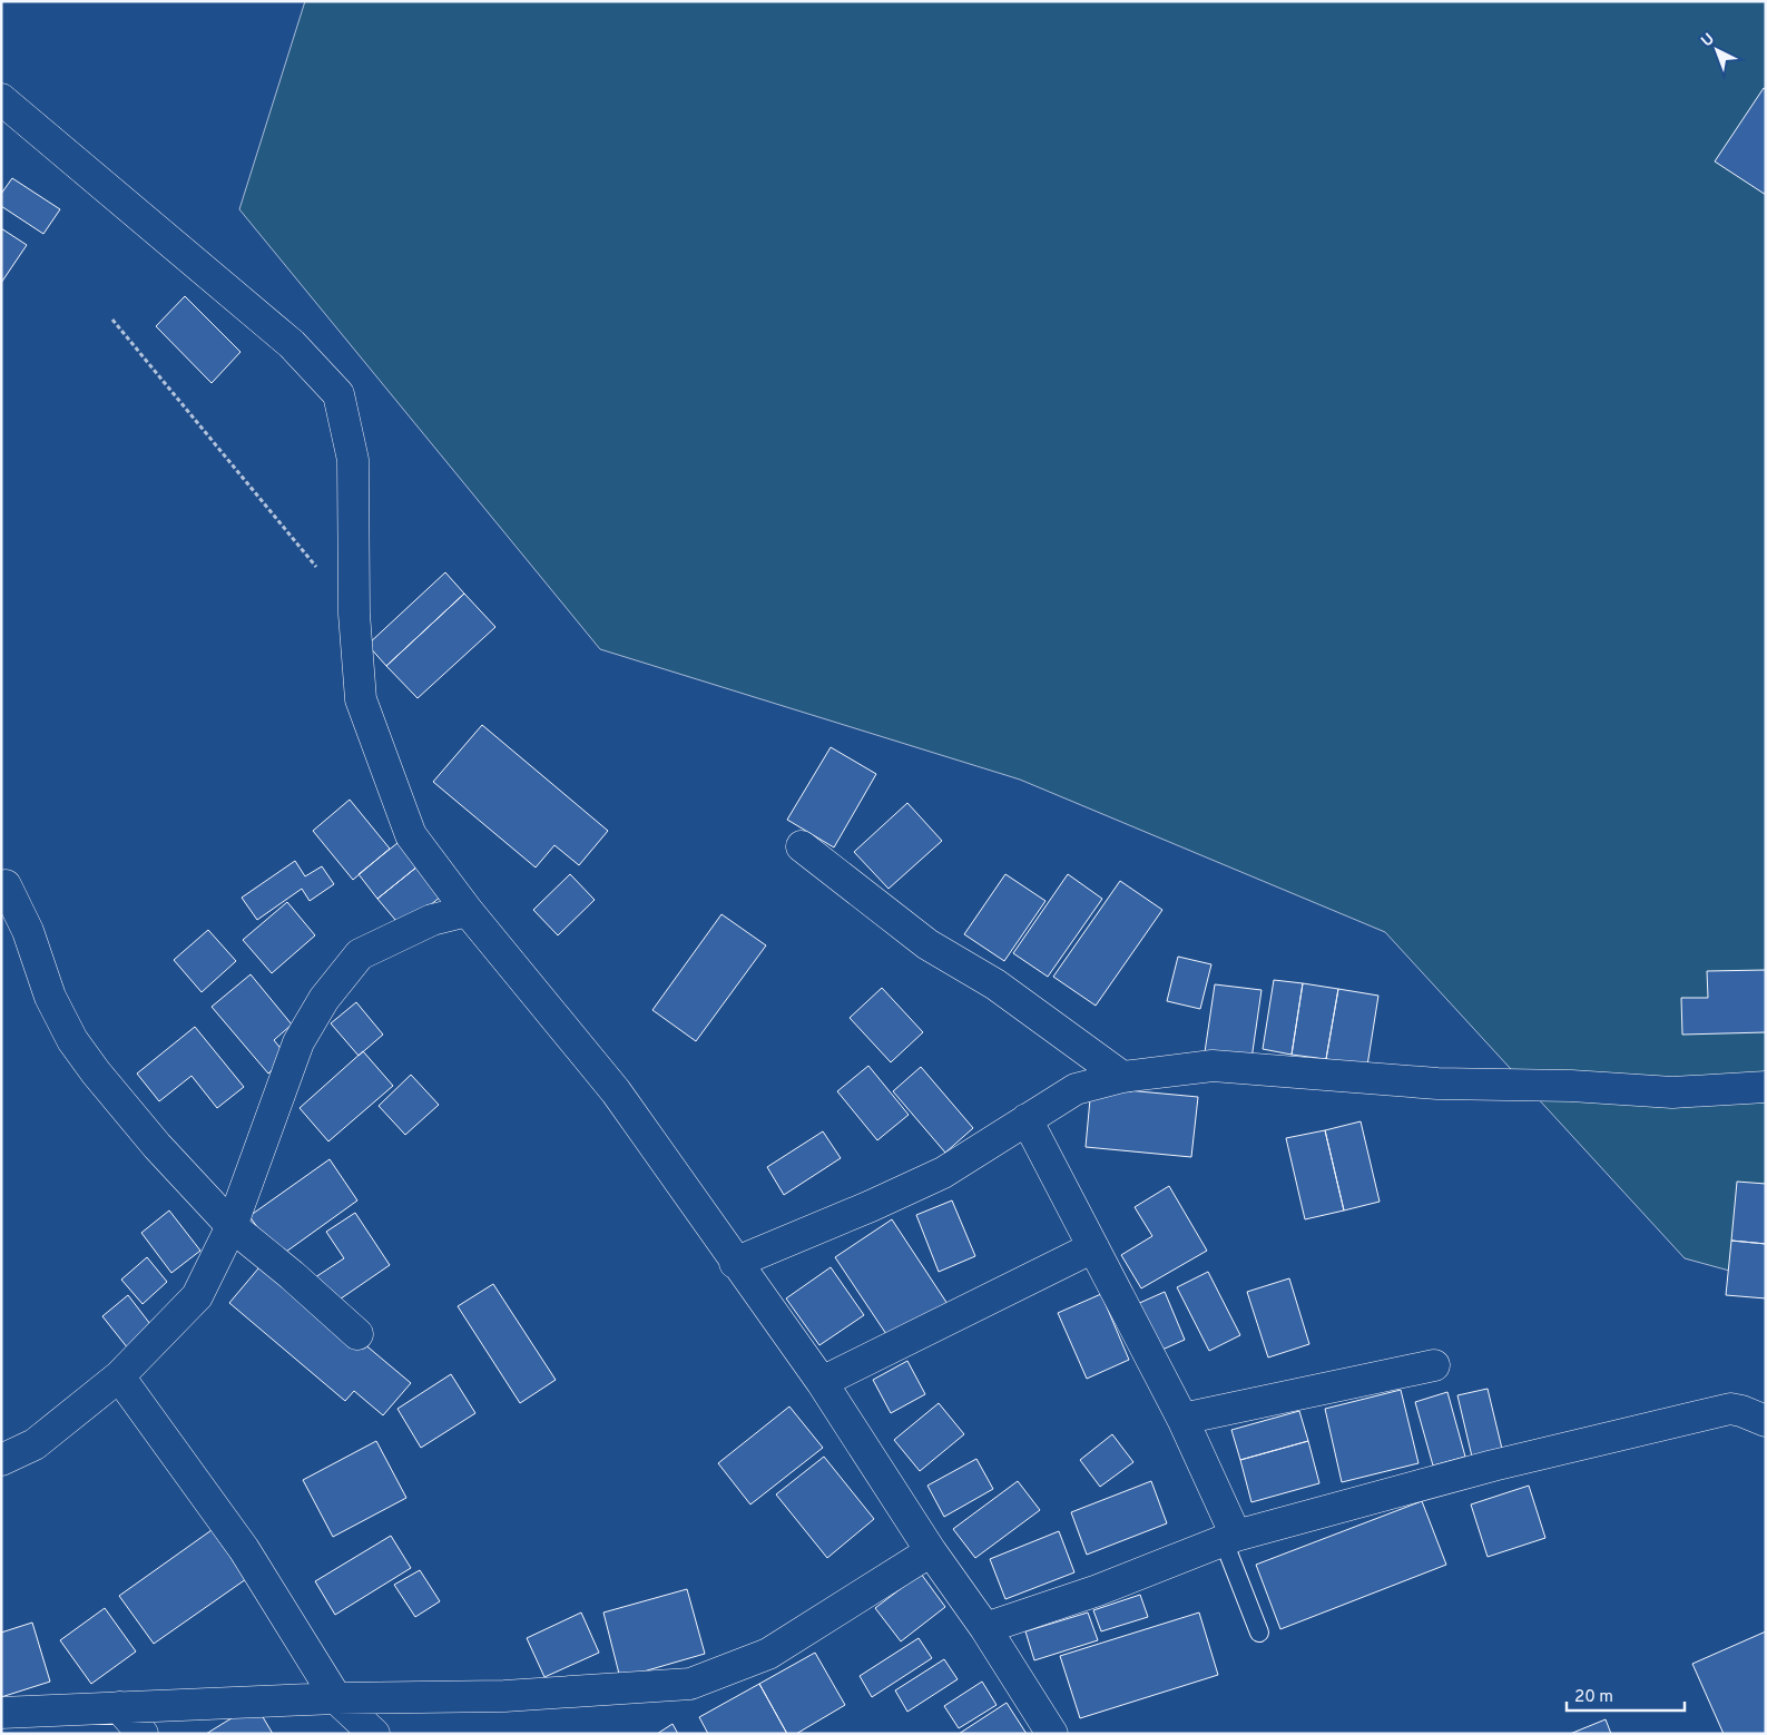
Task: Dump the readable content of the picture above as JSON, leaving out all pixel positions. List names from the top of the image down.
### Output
{
  "scale_bar": "20 m",
  "north": "top left"
}
